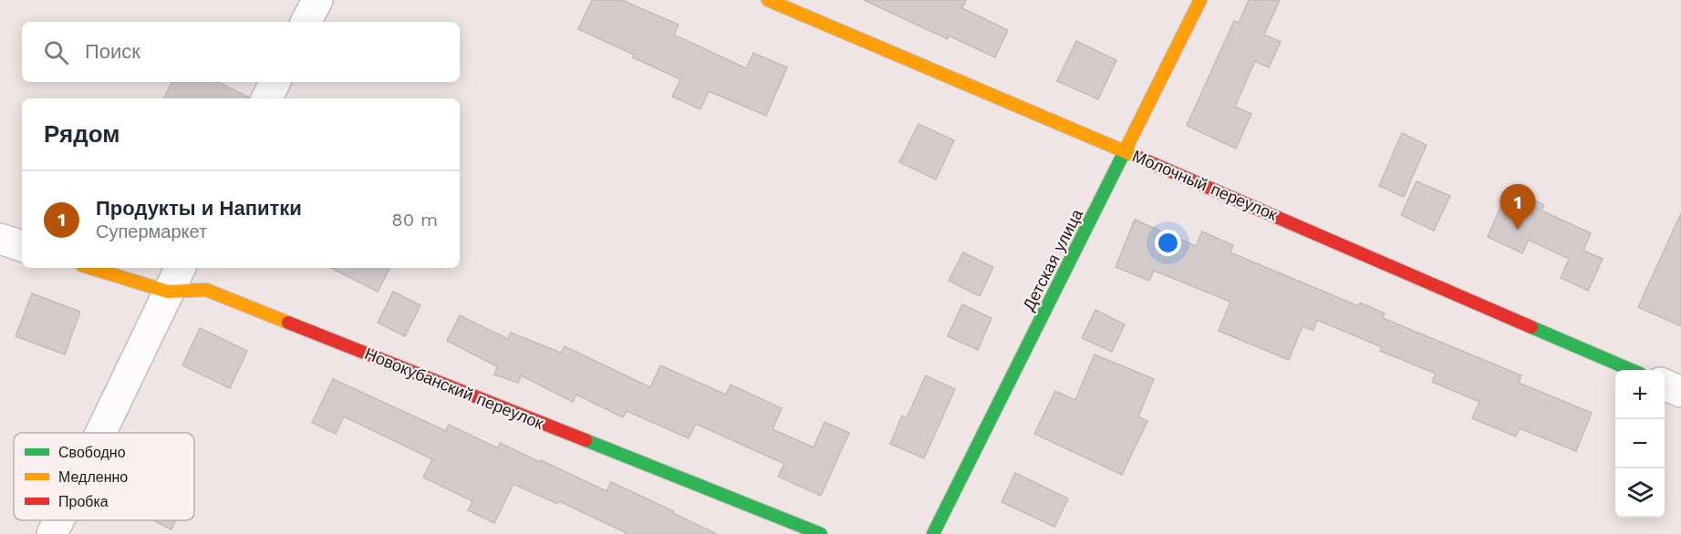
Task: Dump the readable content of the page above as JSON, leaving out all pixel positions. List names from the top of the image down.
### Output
{
  "streets": {
    "street": ["Молочный переулок", "Детская улица", "Новокубанский переулок"]
  },
  "crossings": [
    ["Молочный переулок", "Детская улица"]
  ],
  "legend": ["Свободно", "Медленно", "Пробка"],
  "page": {
    "search": "Поиск",
    "heading": "Рядом",
    "list": [
      {
        "mark": "1",
        "name": "Продукты и Напитки",
        "note": "Супермаркет",
        "value": "80 m"
      }
    ],
    "pins": "1",
    "map_buttons": ["+", "−"]
  }
}
